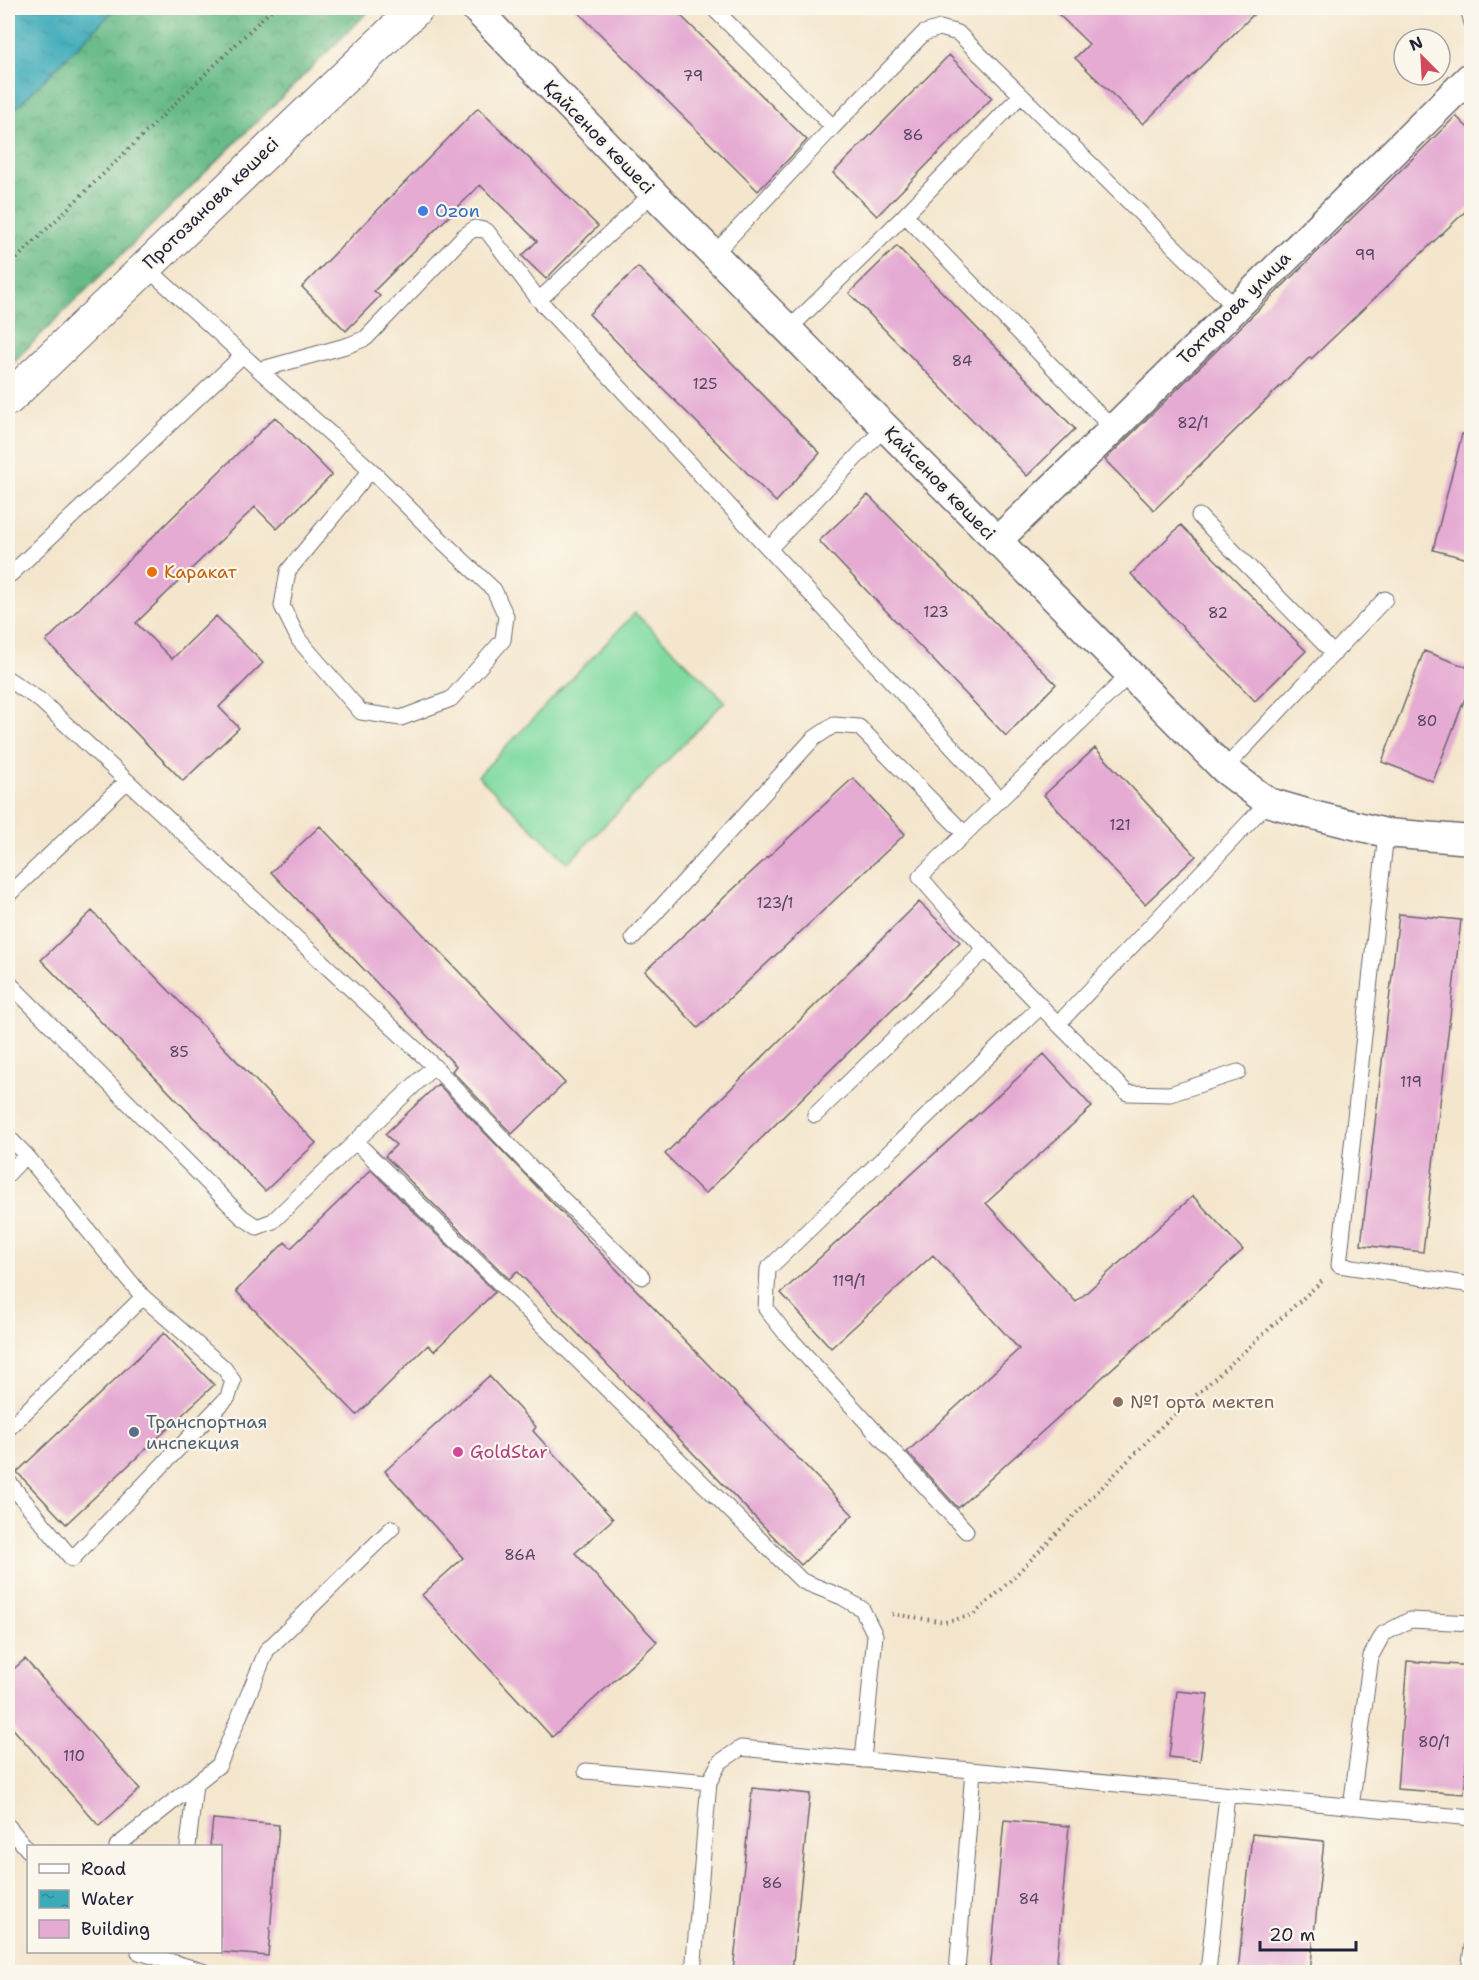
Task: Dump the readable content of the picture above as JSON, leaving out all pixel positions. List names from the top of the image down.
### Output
{
  "streets": {
    "main road": ["Протозанова көшесі"],
    "street": ["Қайсенов көшесі", "Тохтарова улица"]
  },
  "crossings": [
    ["Қайсенов көшесі", "Тохтарова улица"]
  ],
  "places": [
    "Ozon",
    "Каракат",
    "№1 орта мектеп",
    "Транспортная инспекция",
    "GoldStar"
  ],
  "house_numbers": [
    "79",
    "86",
    "99",
    "84",
    "125",
    "82/1",
    "123",
    "82",
    "80",
    "121",
    "123/1",
    "85",
    "119",
    "119/1",
    "86А",
    "80/1",
    "110",
    "86",
    "84"
  ],
  "legend": ["Road", "Water", "Building"],
  "scale_bar": "20 m",
  "north": "top left"
}
